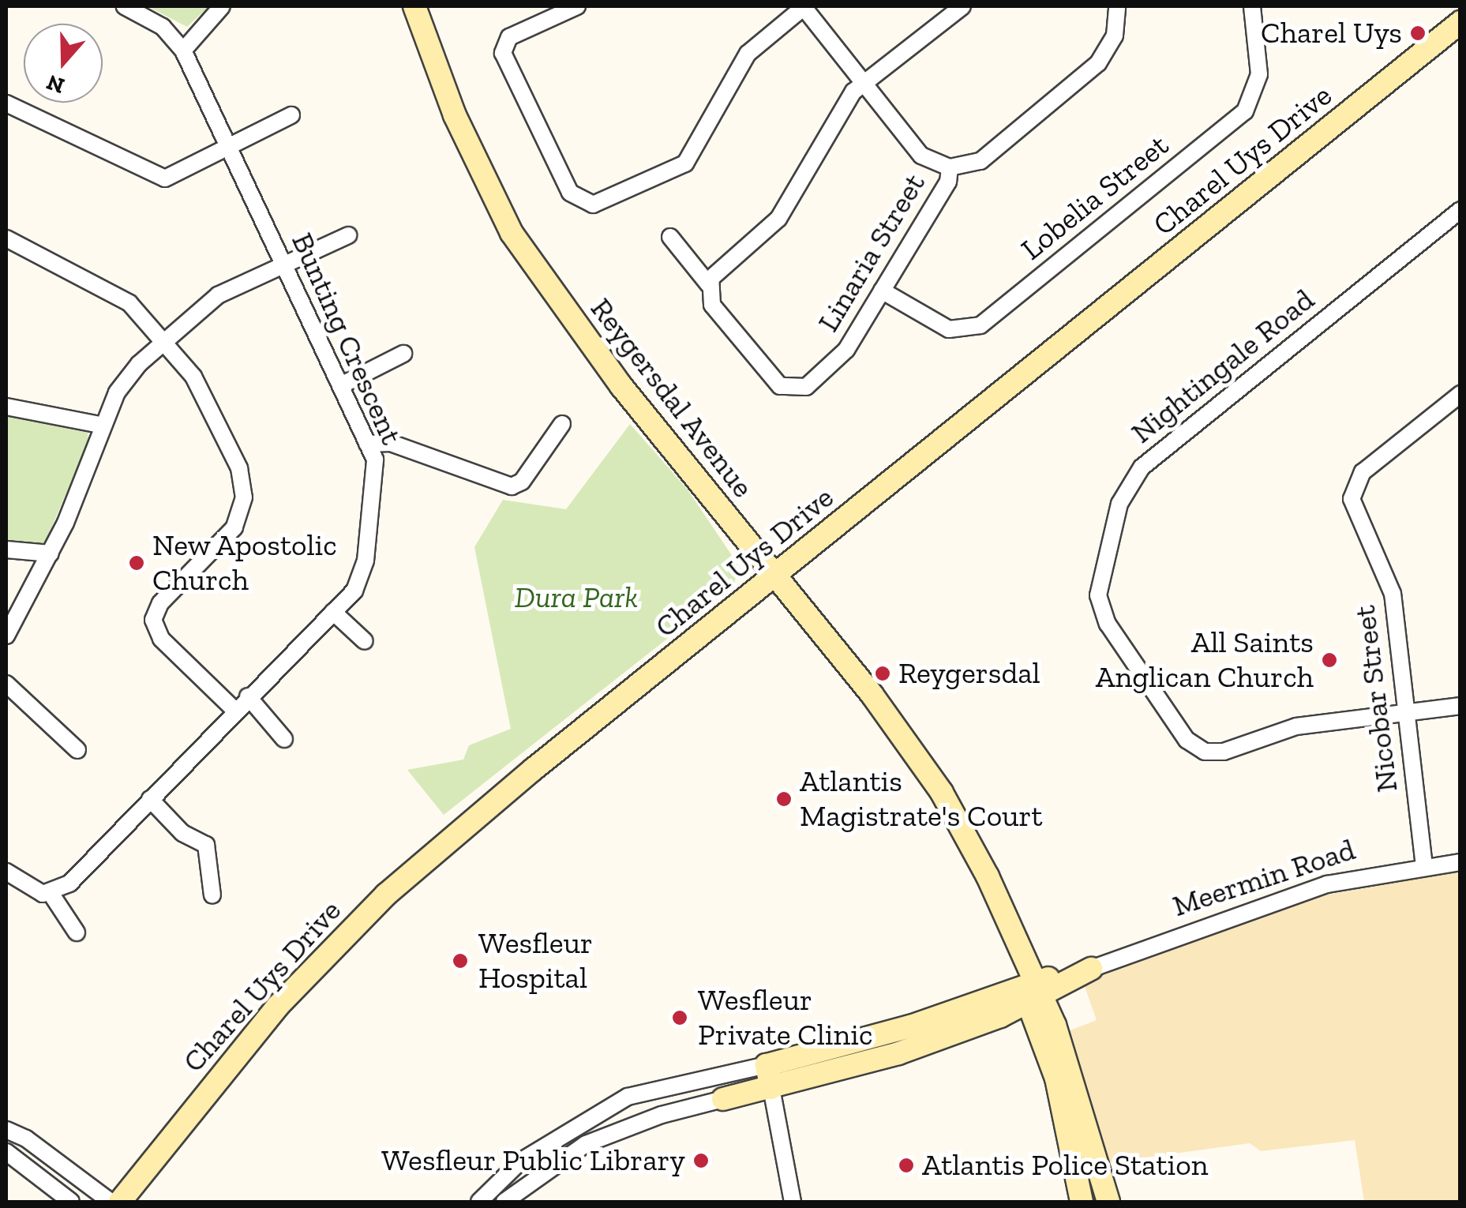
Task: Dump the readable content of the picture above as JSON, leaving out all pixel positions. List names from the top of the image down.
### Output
{
  "streets": {
    "main road": ["Charel Uys Drive", "Reygersdal Avenue", "Meermin Road"],
    "street": [
      "Lobelia Street",
      "Linaria Street",
      "Bunting Crescent",
      "Nightingale Road",
      "Nicobar Street"
    ]
  },
  "crossings": [
    ["Charel Uys Drive", "Reygersdal Avenue"],
    ["Lobelia Street", "Linaria Street"],
    ["Nightingale Road", "Nicobar Street"],
    ["Reygersdal Avenue", "Meermin Road"],
    ["Nicobar Street", "Meermin Road"]
  ],
  "parks": ["Dura Park"],
  "places": [
    "Charel Uys",
    "New Apostolic Church",
    "All Saints Anglican Church",
    "Reygersdal",
    "Atlantis Magistrate's Court",
    "Wesfleur Hospital",
    "Wesfleur Private Clinic",
    "Wesfleur Public Library",
    "Atlantis Police Station"
  ],
  "north": "bottom"
}
